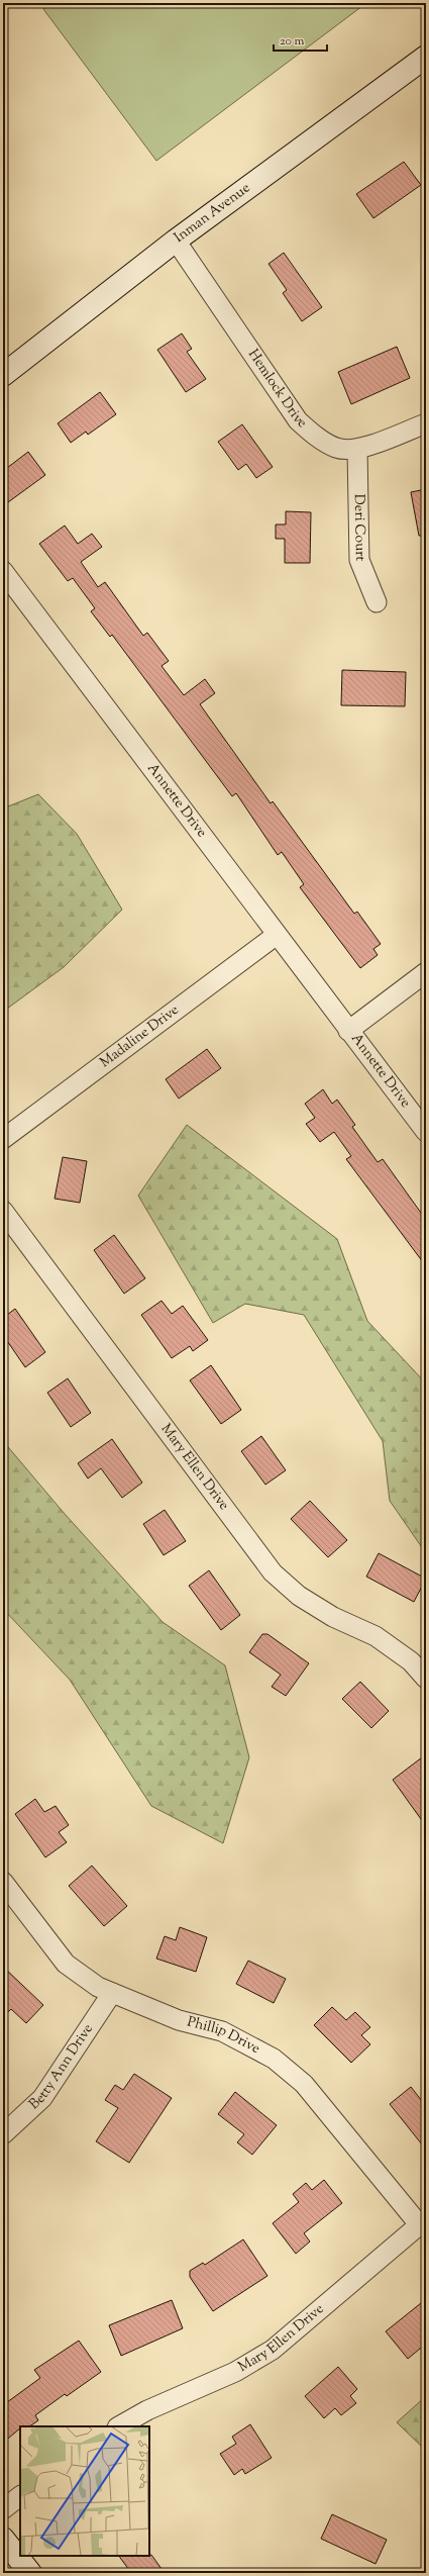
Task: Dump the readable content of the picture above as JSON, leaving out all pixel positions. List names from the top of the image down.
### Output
{
  "streets": {
    "main road": ["Inman Avenue"],
    "street": [
      "Hemlock Drive",
      "Deri Court",
      "Annette Drive",
      "Madaline Drive",
      "Mary Ellen Drive",
      "Phillip Drive",
      "Betty Ann Drive"
    ]
  },
  "crossings": [
    ["Inman Avenue", "Hemlock Drive"],
    ["Hemlock Drive", "Deri Court"],
    ["Annette Drive", "Madaline Drive"],
    ["Mary Ellen Drive", "Phillip Drive"],
    ["Phillip Drive", "Betty Ann Drive"]
  ],
  "scale_bar": "20 m"
}
